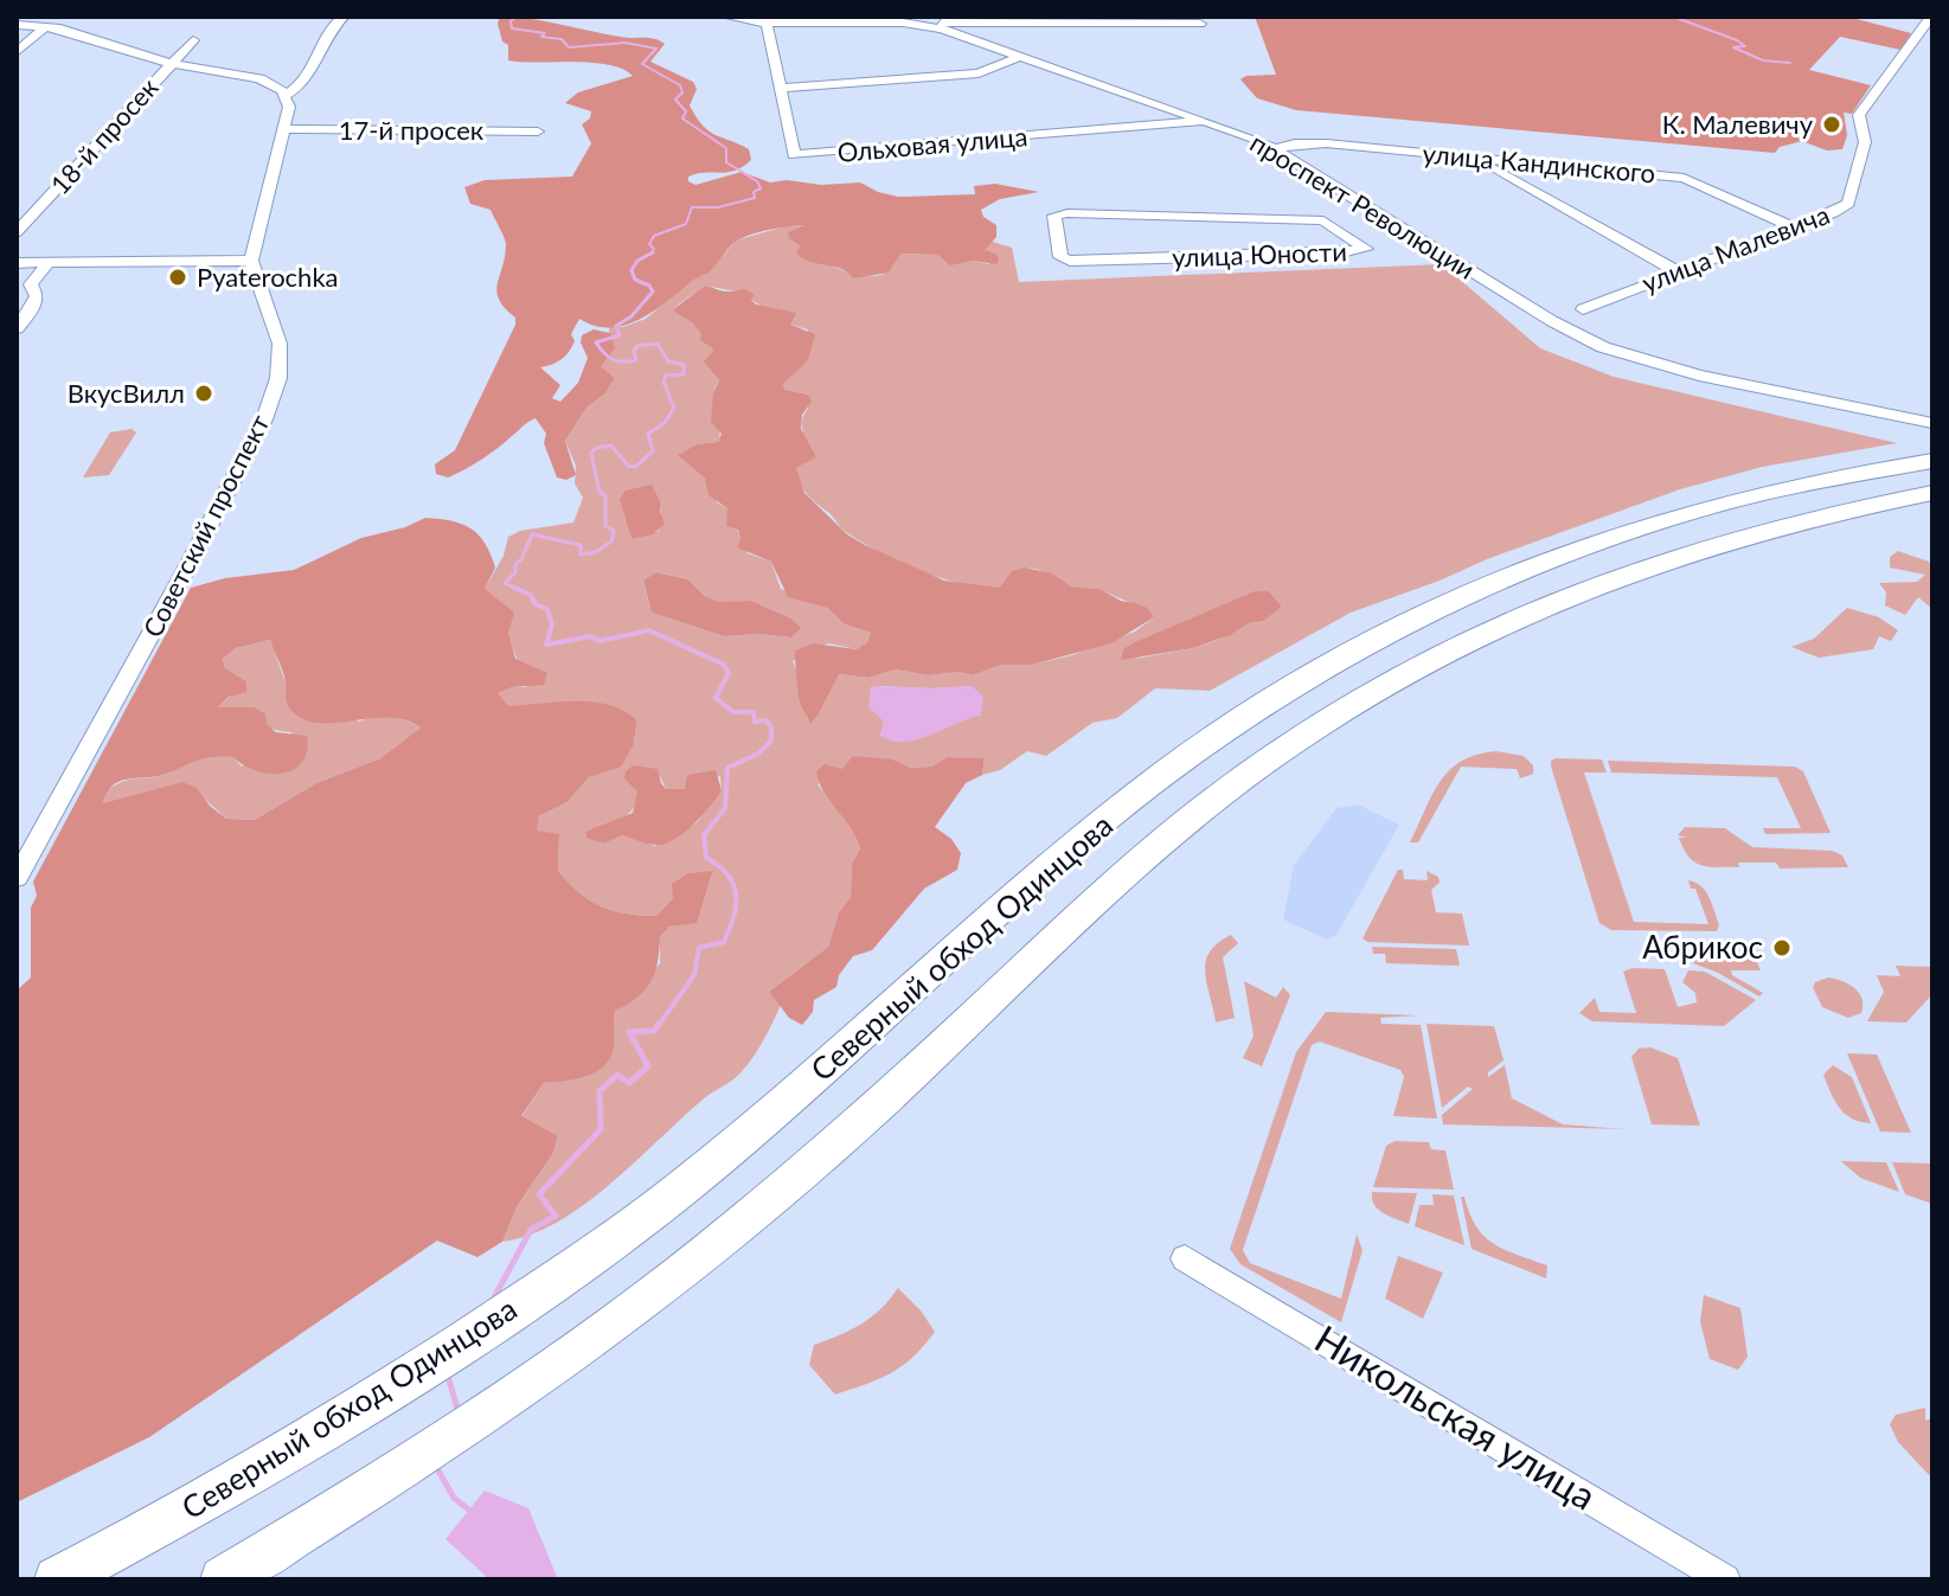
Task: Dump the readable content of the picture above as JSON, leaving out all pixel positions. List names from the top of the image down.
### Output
{
  "streets": {
    "highway": ["Северный обход Одинцова"],
    "street": [
      "17-й просек",
      "18-й просек",
      "Ольховая улица",
      "улица Кандинского",
      "проспект Революции",
      "улица Малевича",
      "улица Юности",
      "Советский проспект",
      "Никольская улица"
    ]
  },
  "crossings": [
    ["17-й просек", "Советский проспект"],
    ["Ольховая улица", "проспект Революции"],
    ["улица Кандинского", "проспект Революции"],
    ["улица Кандинского", "улица Малевича"]
  ],
  "places": [
    "К. Малевичу",
    "Pyaterochka",
    "ВкусВилл",
    "Абрикос"
  ]
}
